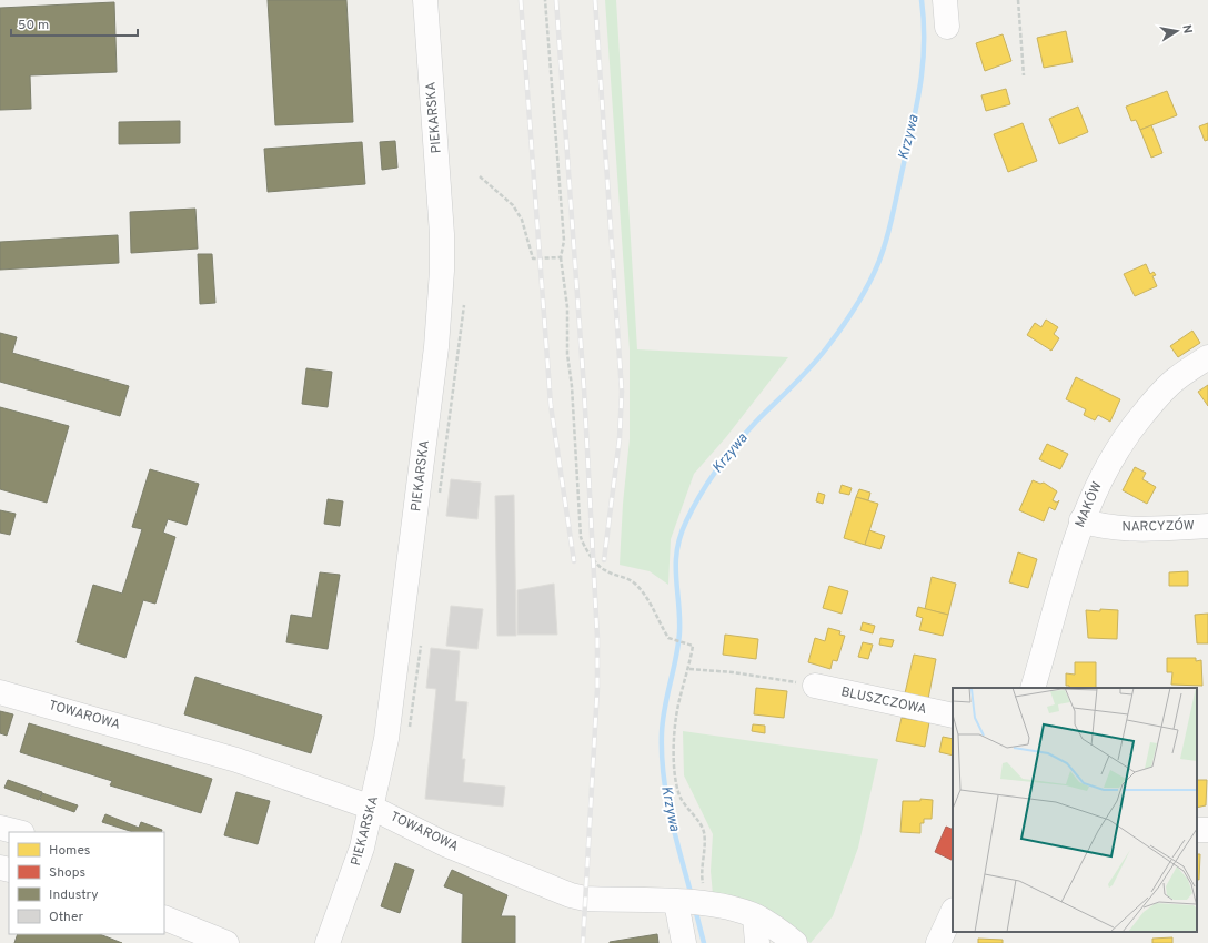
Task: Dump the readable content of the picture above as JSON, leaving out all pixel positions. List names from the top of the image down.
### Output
{
  "streets": {
    "street": [
      "PIEKARSKA",
      "MAKÓW",
      "NARCYZÓW",
      "BLUSZCZOWA",
      "TOWAROWA"
    ]
  },
  "crossings": [
    ["PIEKARSKA", "TOWAROWA"],
    ["MAKÓW", "NARCYZÓW"]
  ],
  "water": ["Krzywa"],
  "legend": [
    "Homes",
    "Shops",
    "Industry",
    "Other"
  ],
  "scale_bar": "50 m",
  "north": "right"
}
